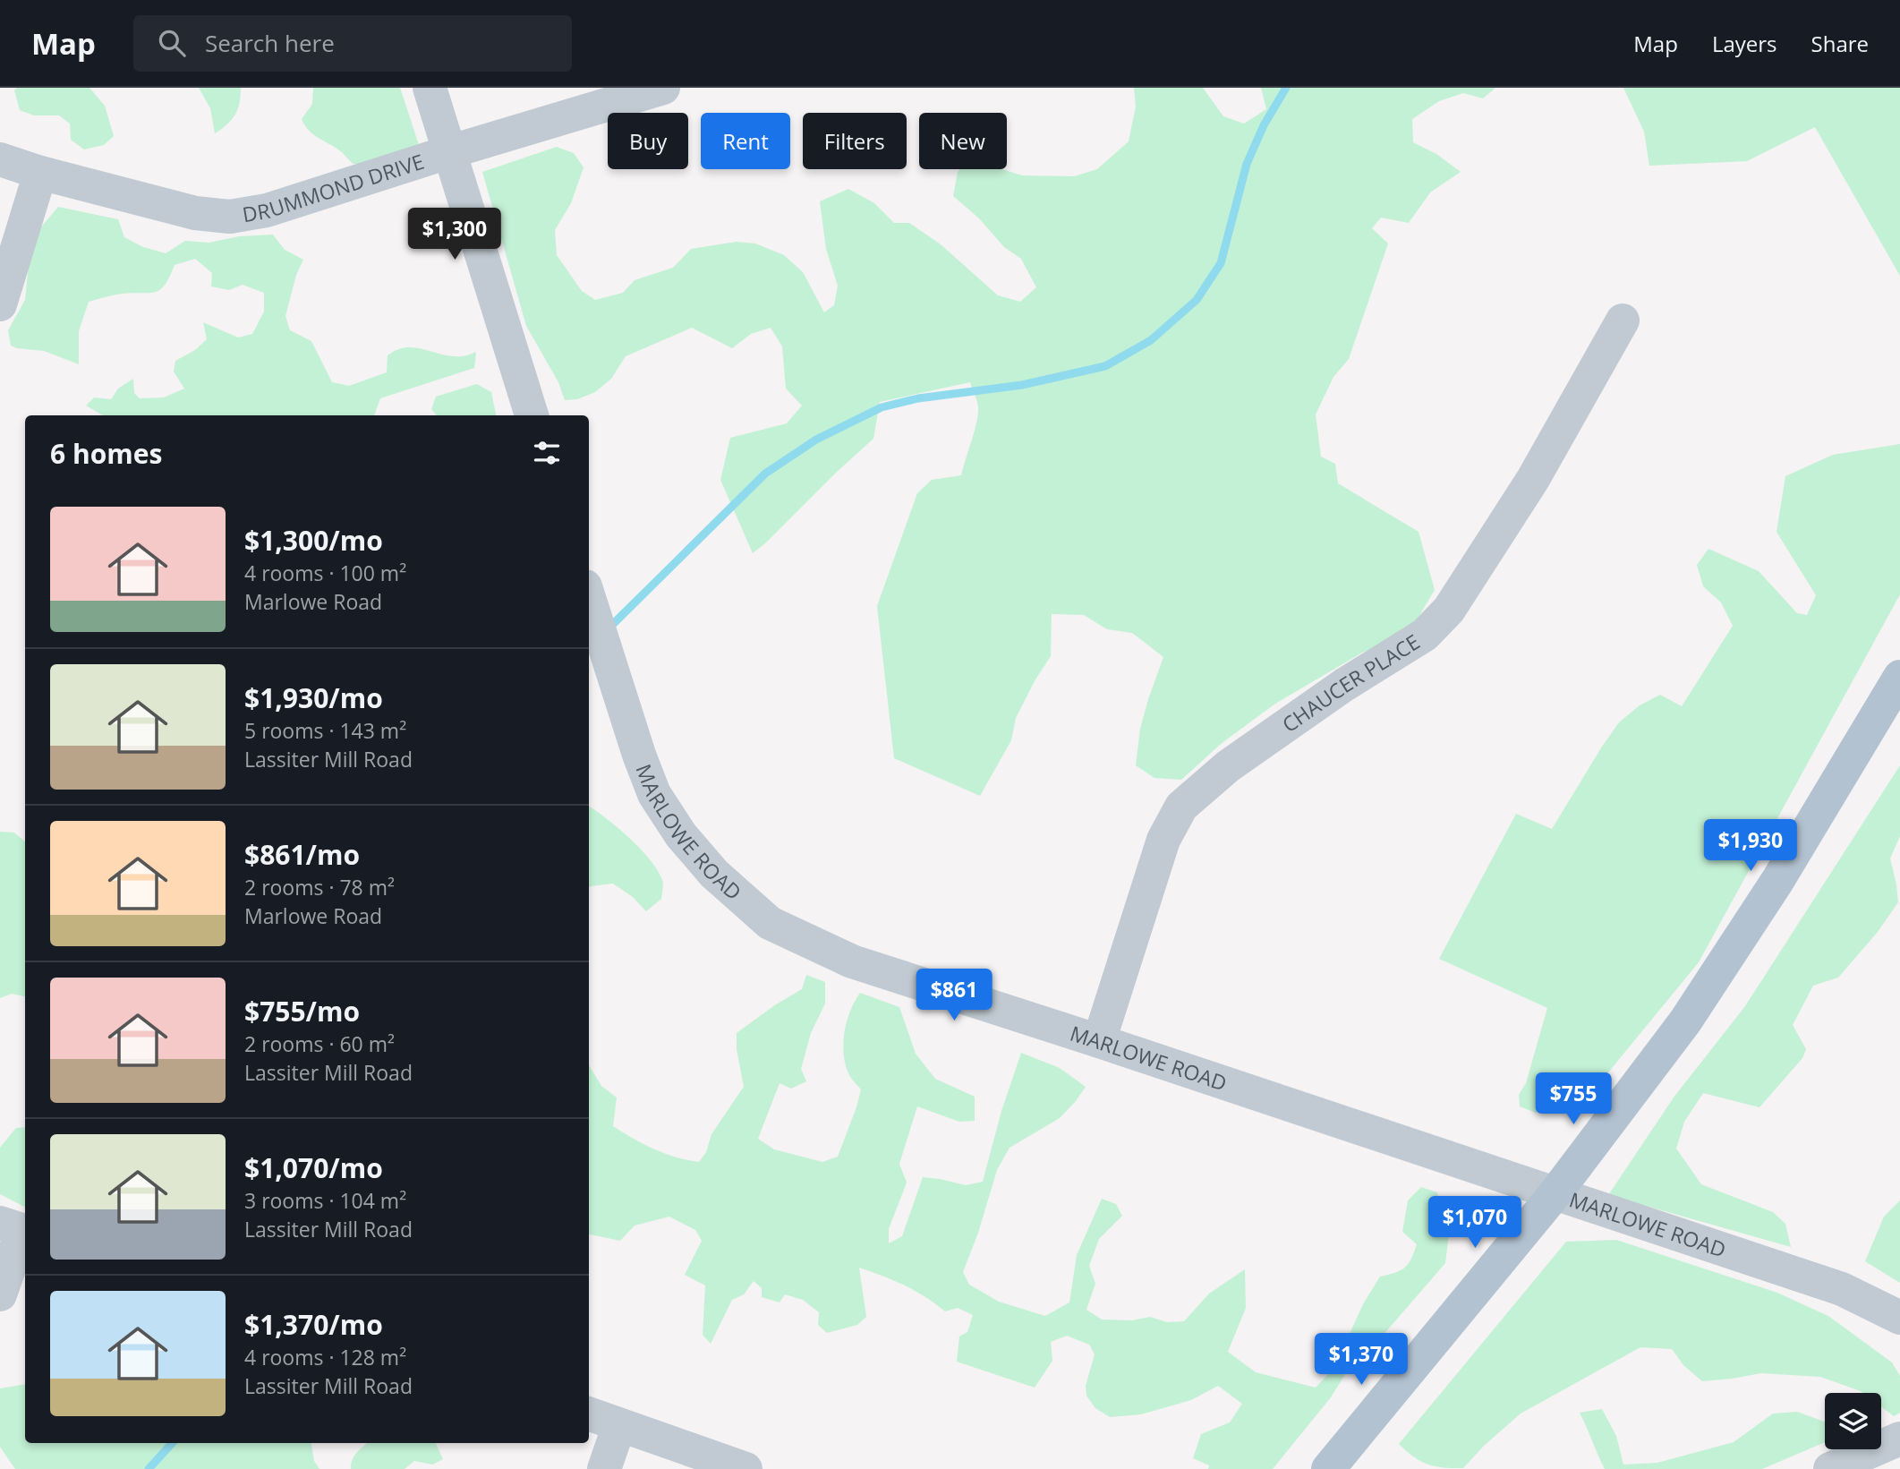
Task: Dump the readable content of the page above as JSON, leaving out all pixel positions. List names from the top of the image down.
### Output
{
  "streets": {
    "street": ["DRUMMOND DRIVE", "CHAUCER PLACE", "MARLOWE ROAD"]
  },
  "crossings": [
    ["CHAUCER PLACE", "MARLOWE ROAD"]
  ],
  "page": {
    "header": "Map",
    "search": "Search here",
    "nav": ["Map", "Layers", "Share"],
    "chip": [
      "Buy",
      "Rent",
      "Filters",
      "New"
    ],
    "price": [
      "$1,300",
      "$1,930",
      "$861",
      "$755",
      "$1,070",
      "$1,370"
    ],
    "heading": "6 homes",
    "list": [
      {
        "name": "$1,300/mo",
        "note": "4 rooms · 100 m² · Marlowe Road"
      },
      {
        "name": "$1,930/mo",
        "note": "5 rooms · 143 m² · Lassiter Mill Road"
      },
      {
        "name": "$861/mo",
        "note": "2 rooms · 78 m² · Marlowe Road"
      },
      {
        "name": "$755/mo",
        "note": "2 rooms · 60 m² · Lassiter Mill Road"
      },
      {
        "name": "$1,070/mo",
        "note": "3 rooms · 104 m² · Lassiter Mill Road"
      },
      {
        "name": "$1,370/mo",
        "note": "4 rooms · 128 m² · Lassiter Mill Road"
      }
    ]
  }
}
